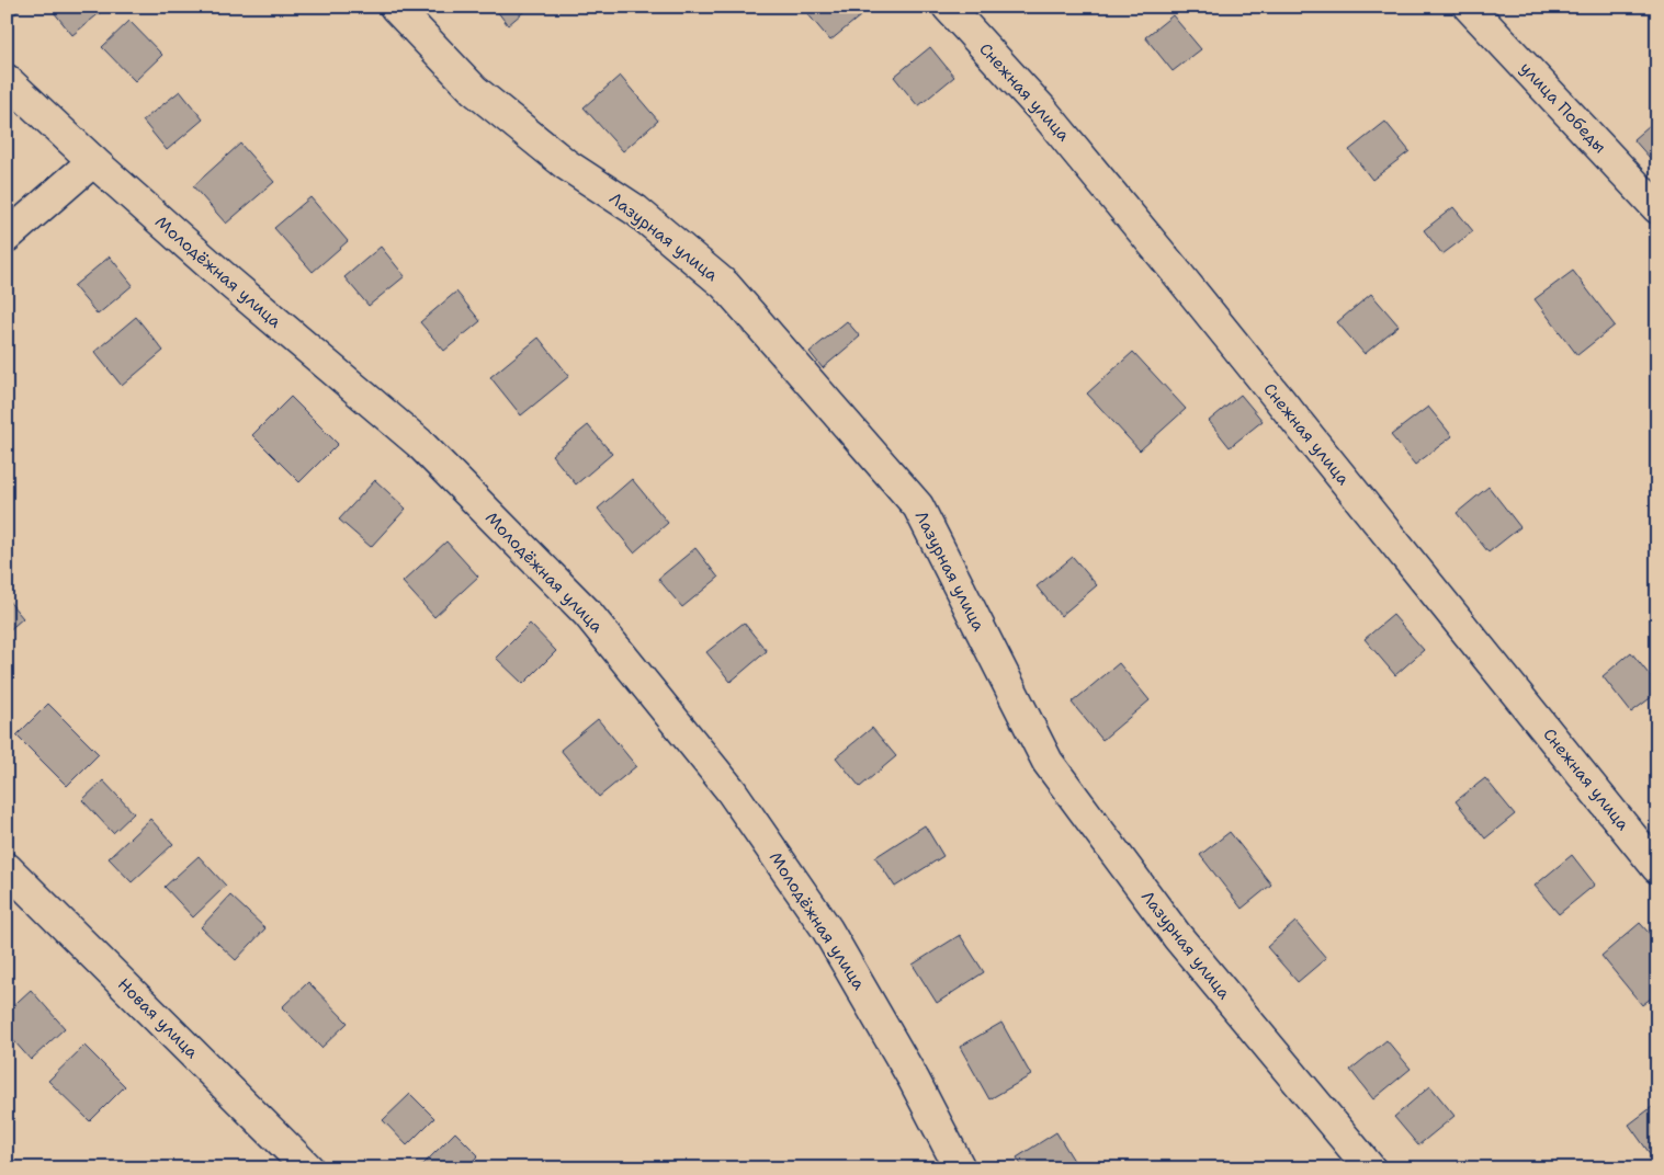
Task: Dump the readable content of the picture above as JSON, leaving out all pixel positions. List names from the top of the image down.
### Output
{
  "streets": {
    "street": [
      "Снежная улица",
      "улица Победы",
      "Лазурная улица",
      "Молодёжная улица",
      "Новая улица"
    ]
  }
}
